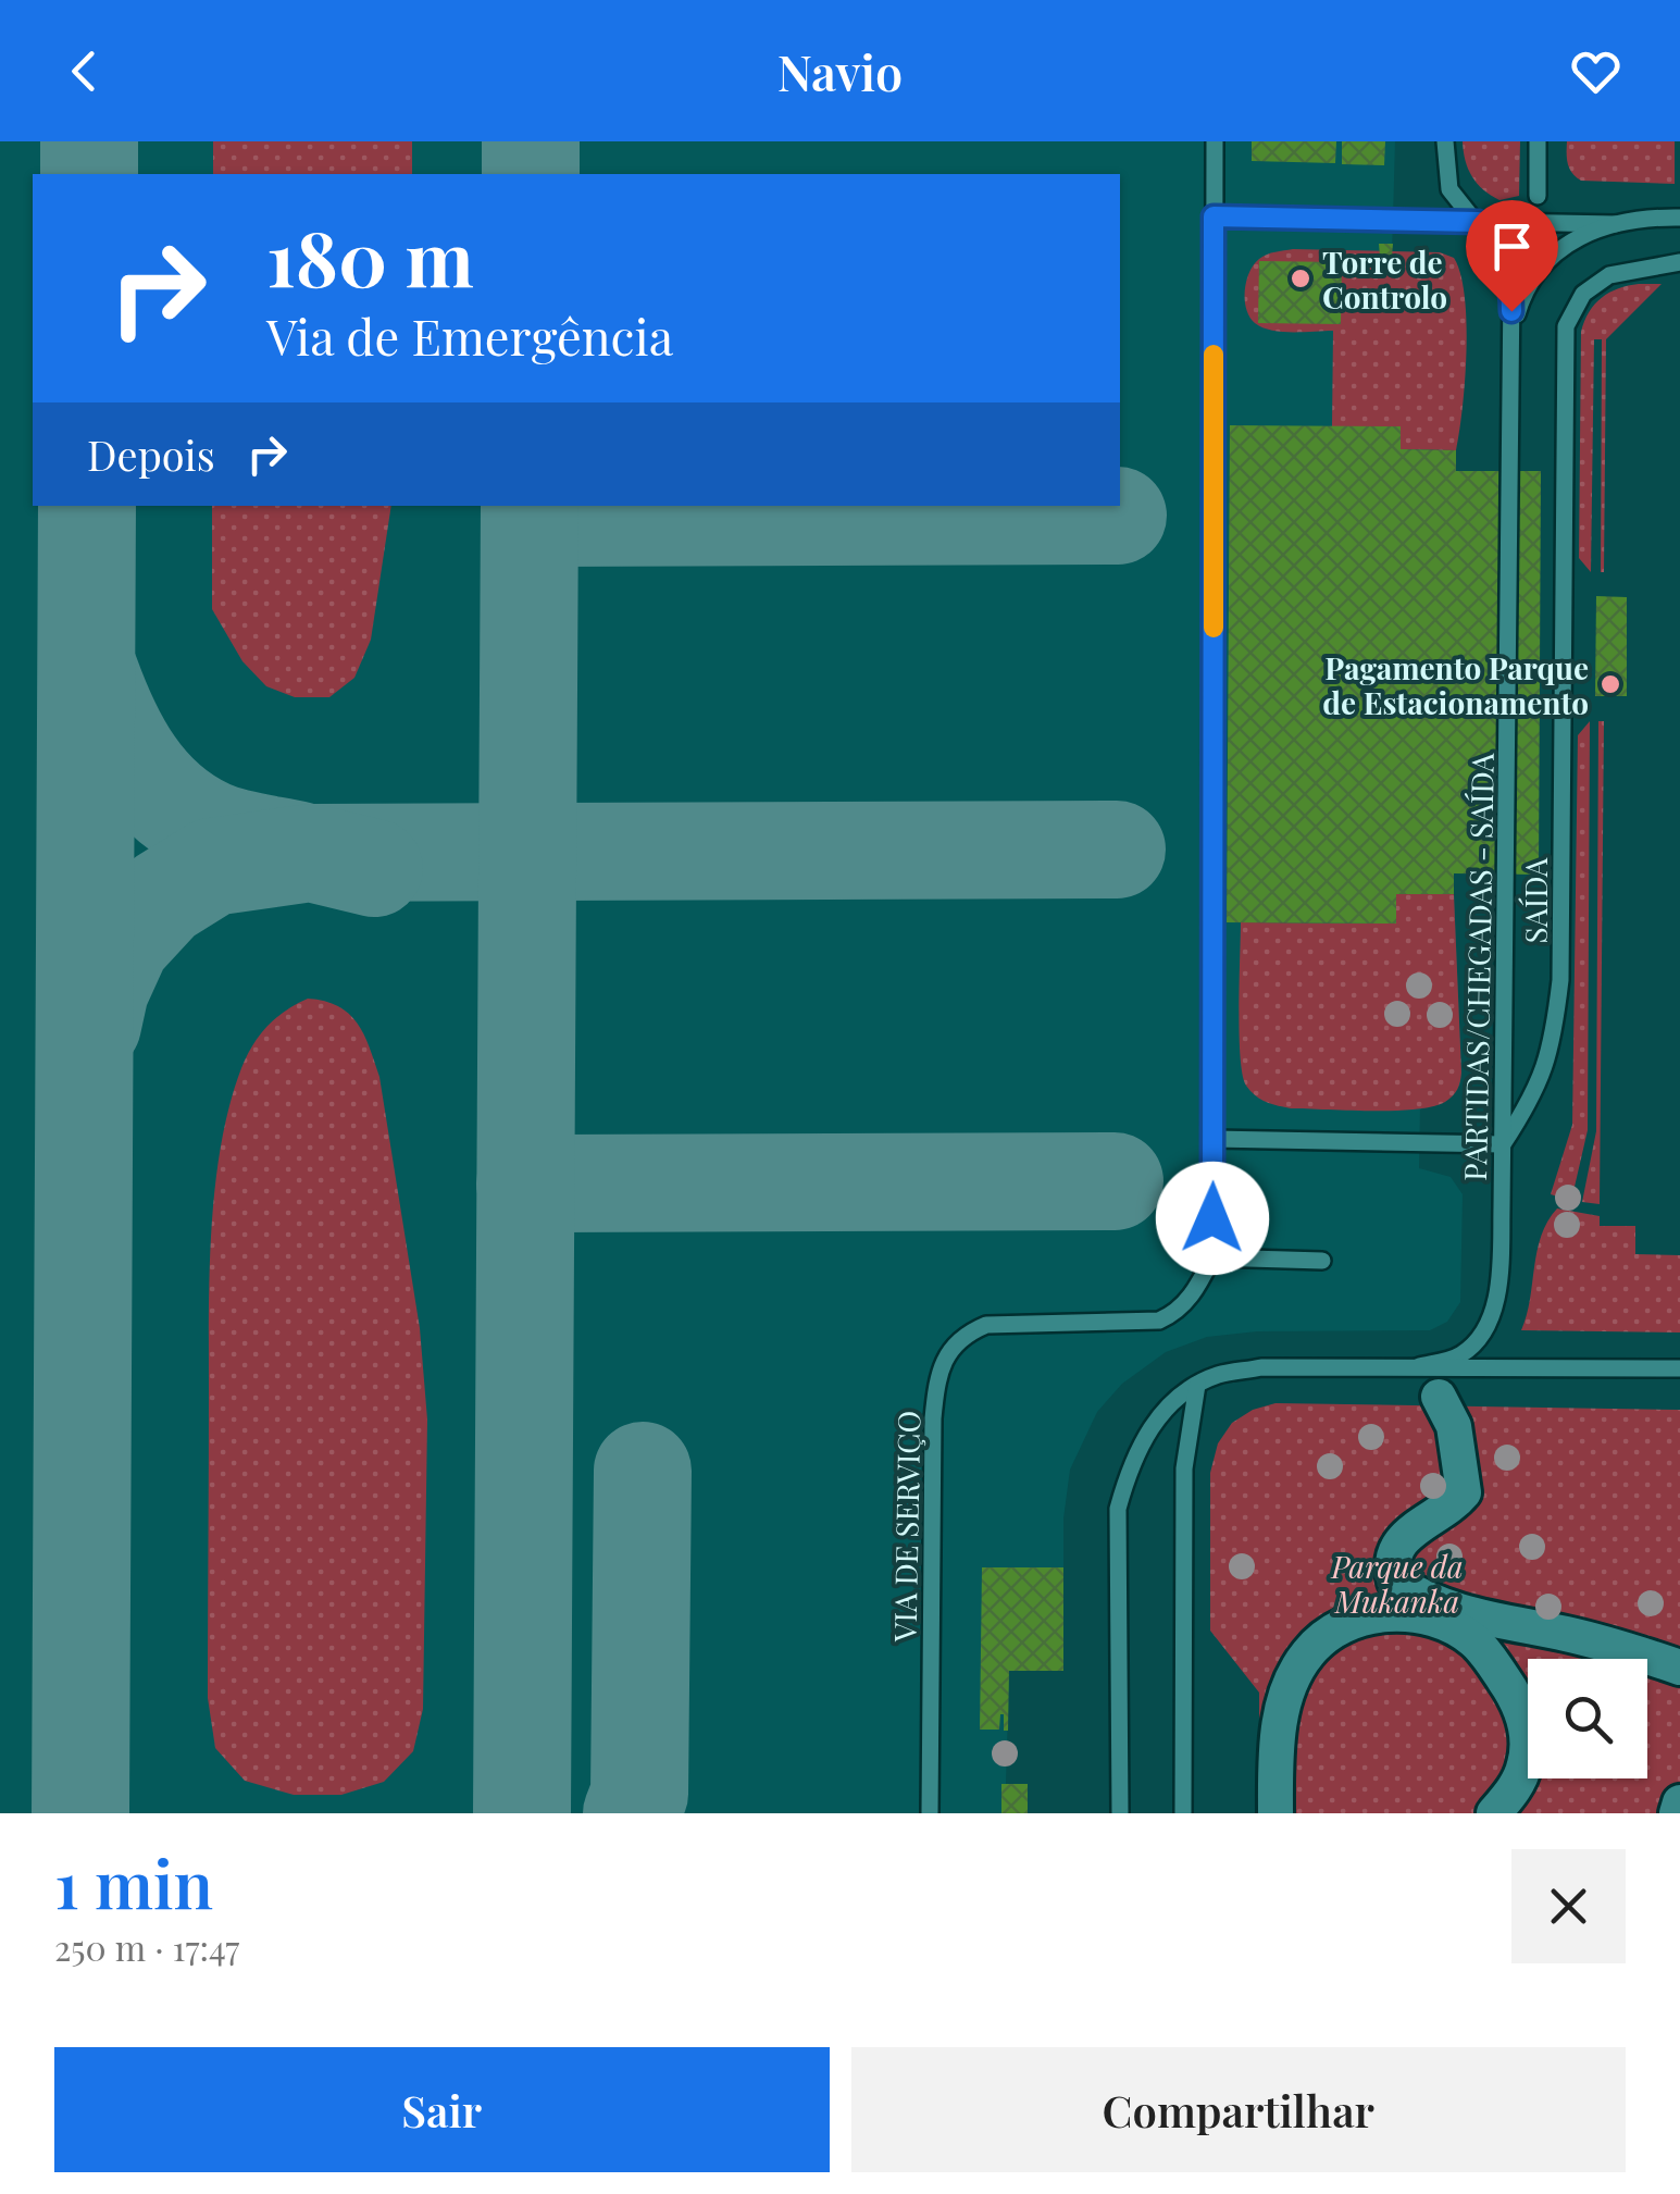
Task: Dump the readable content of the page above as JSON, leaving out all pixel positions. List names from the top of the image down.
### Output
{
  "streets": {
    "lane": ["SAÍDA", "PARTIDAS/CHEGADAS - SAÍDA", "VIA DE SERVIÇO"]
  },
  "crossings": [
    ["SAÍDA", "PARTIDAS/CHEGADAS - SAÍDA"]
  ],
  "parks": ["Parque da Mukanka"],
  "places": ["Torre de Controlo", "Pagamento Parque de Estacionamento"],
  "page": {
    "header": "Navio",
    "turn": ["180 m", "Via de Emergência"],
    "then": "Depois",
    "heading": ["1 min", "250 m · 17:47"],
    "buttons": ["Sair", "Compartilhar"]
  }
}
